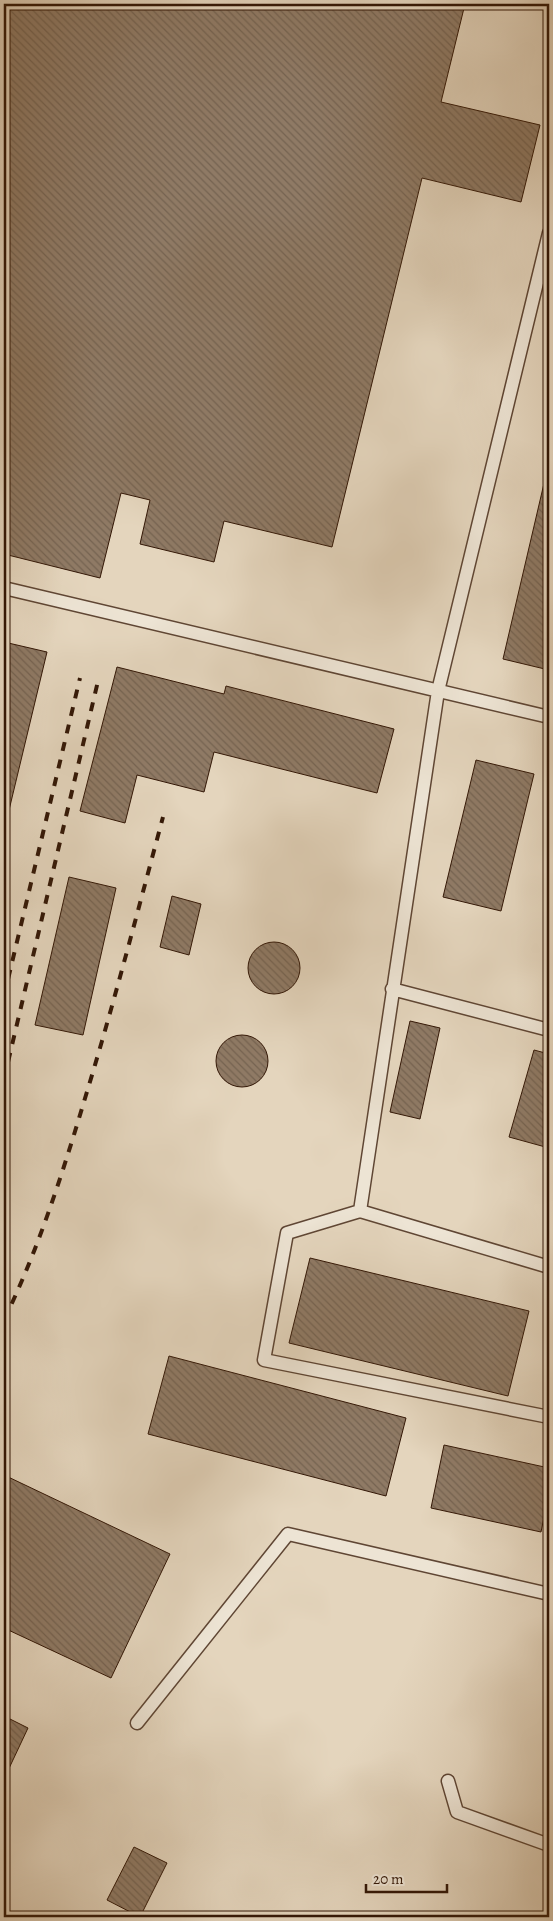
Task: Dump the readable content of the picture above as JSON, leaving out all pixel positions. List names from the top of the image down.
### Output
{
  "scale_bar": "20 m"
}
